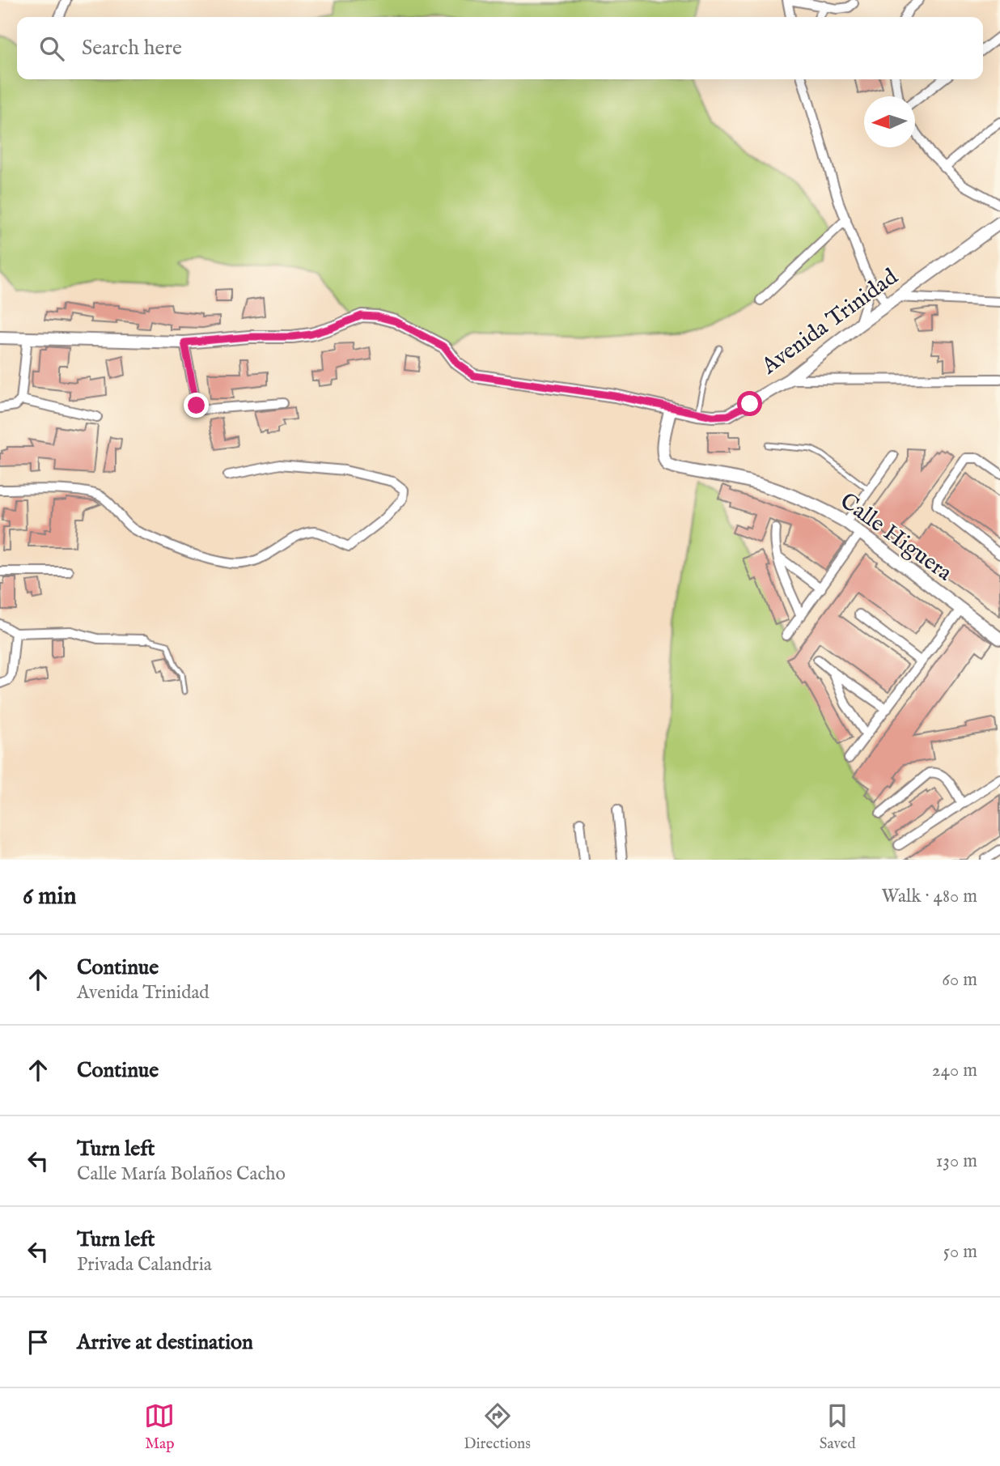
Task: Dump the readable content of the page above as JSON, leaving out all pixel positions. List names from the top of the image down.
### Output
{
  "streets": {
    "street": ["Avenida Trinidad", "Calle Higuera"]
  },
  "crossings": [
    ["Avenida Trinidad", "Calle Higuera"]
  ],
  "north": "left",
  "page": {
    "search": "Search here",
    "heading": ["6 min", "Walk · 480 m"],
    "list": [
      ["Continue", "Avenida Trinidad", "60 m"],
      ["Continue", "240 m"],
      ["Turn left", "Calle María Bolaños Cacho", "130 m"],
      ["Turn left", "Privada Calandria", "50 m"],
      "Arrive at destination"
    ],
    "nav": ["Map", "Directions", "Saved"]
  }
}
